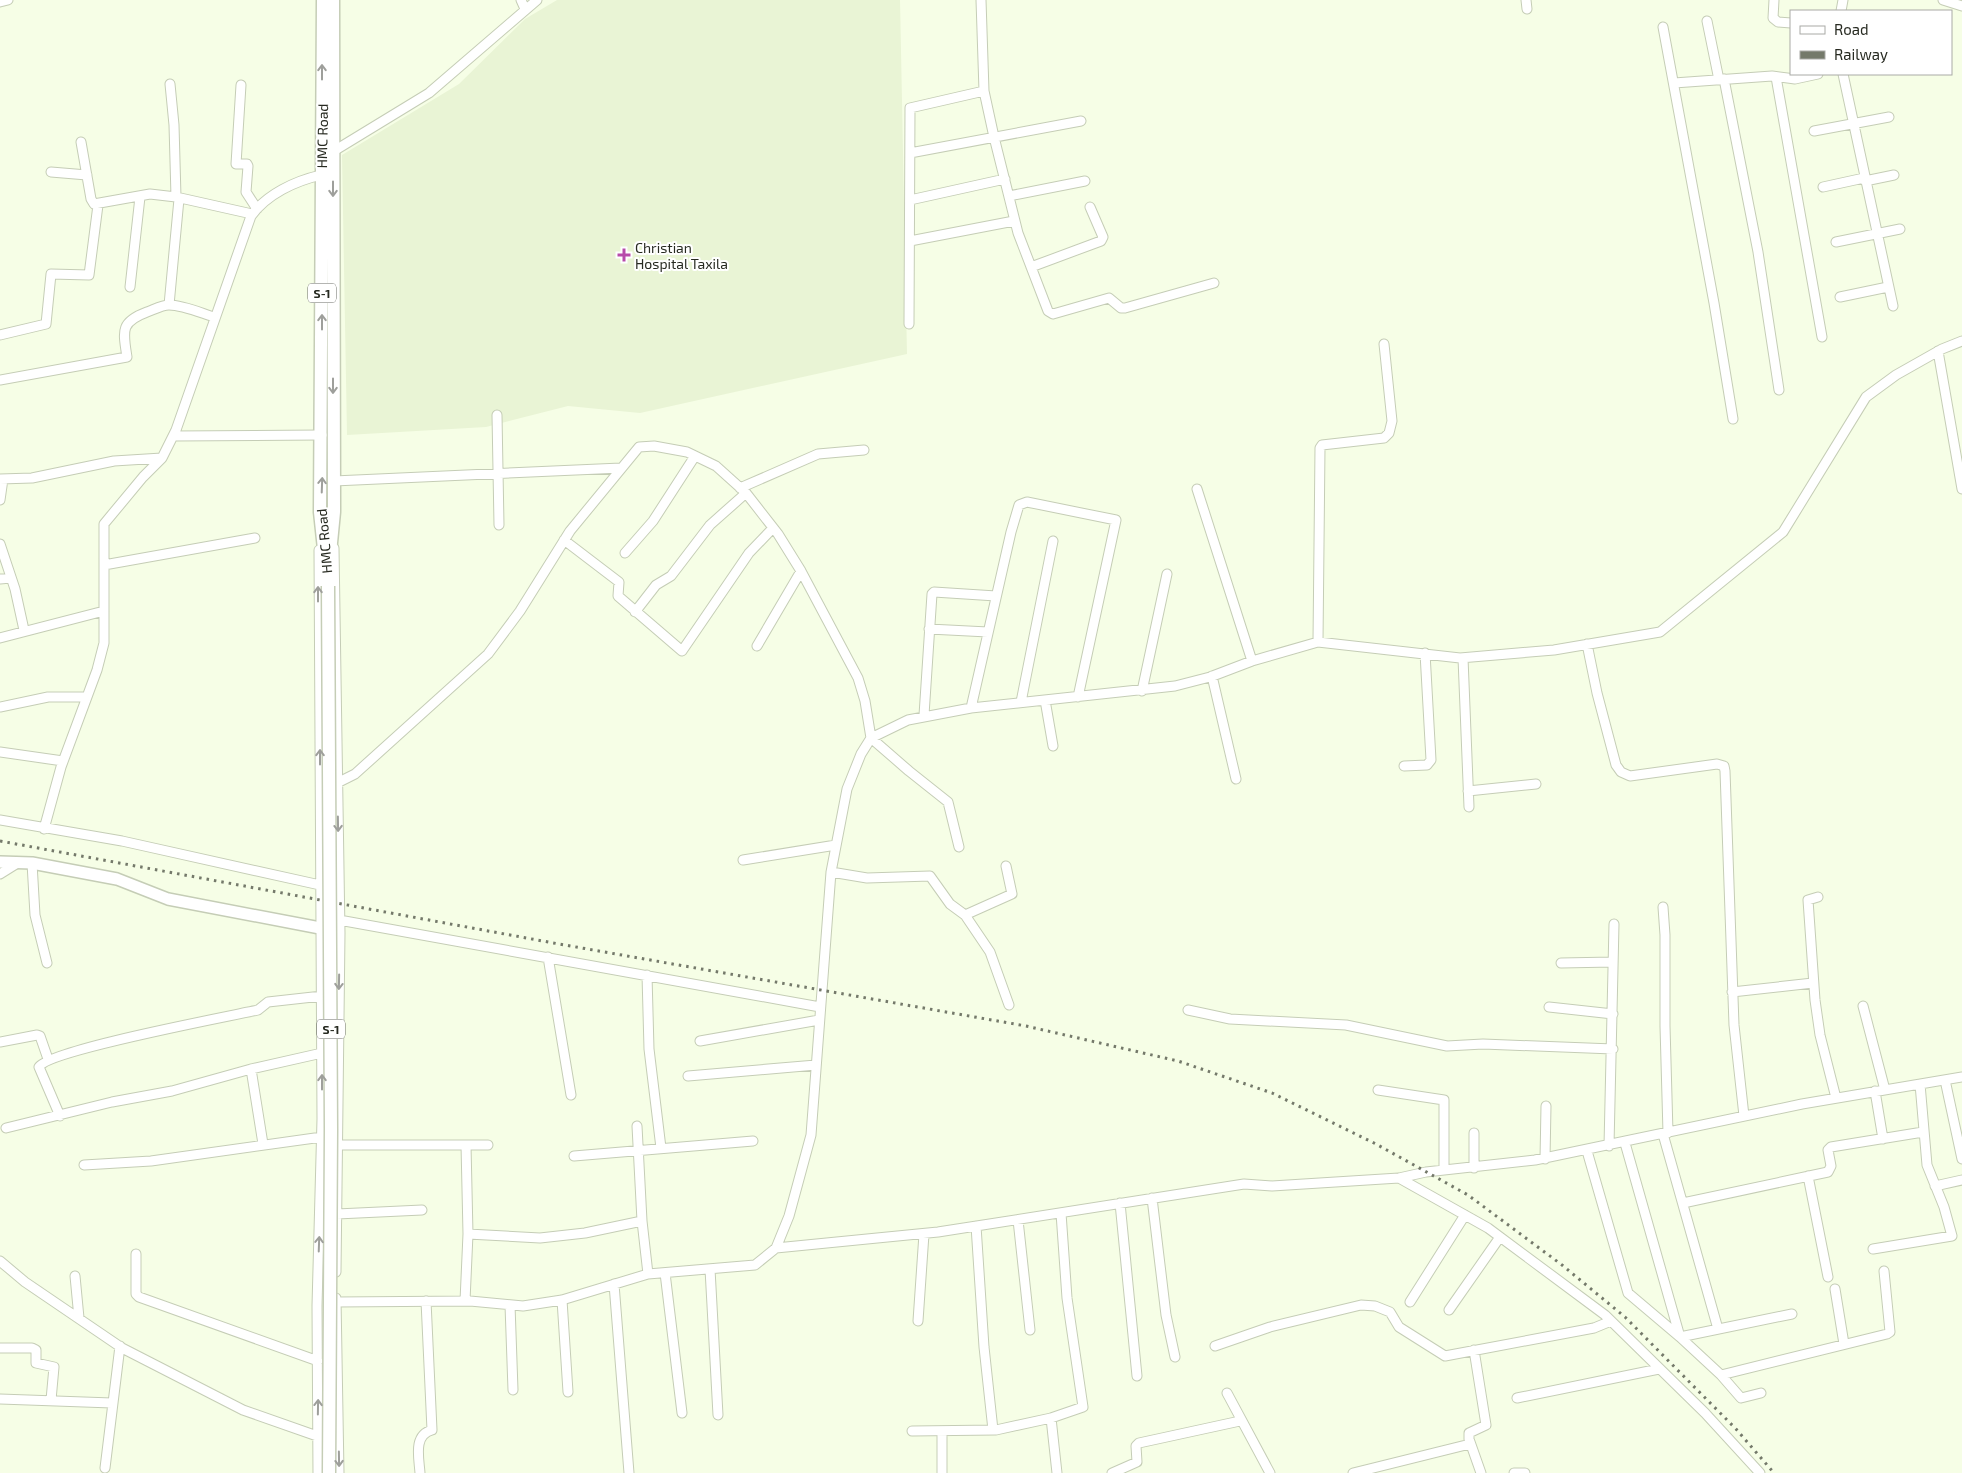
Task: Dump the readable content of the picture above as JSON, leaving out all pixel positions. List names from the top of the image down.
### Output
{
  "streets": {
    "main road": ["HMC Road", "S-1"]
  },
  "crossings": [
    ["HMC Road", "S-1"]
  ],
  "places": {
    "health": ["Christian Hospital Taxila"]
  },
  "legend": ["Road", "Railway"]
}
